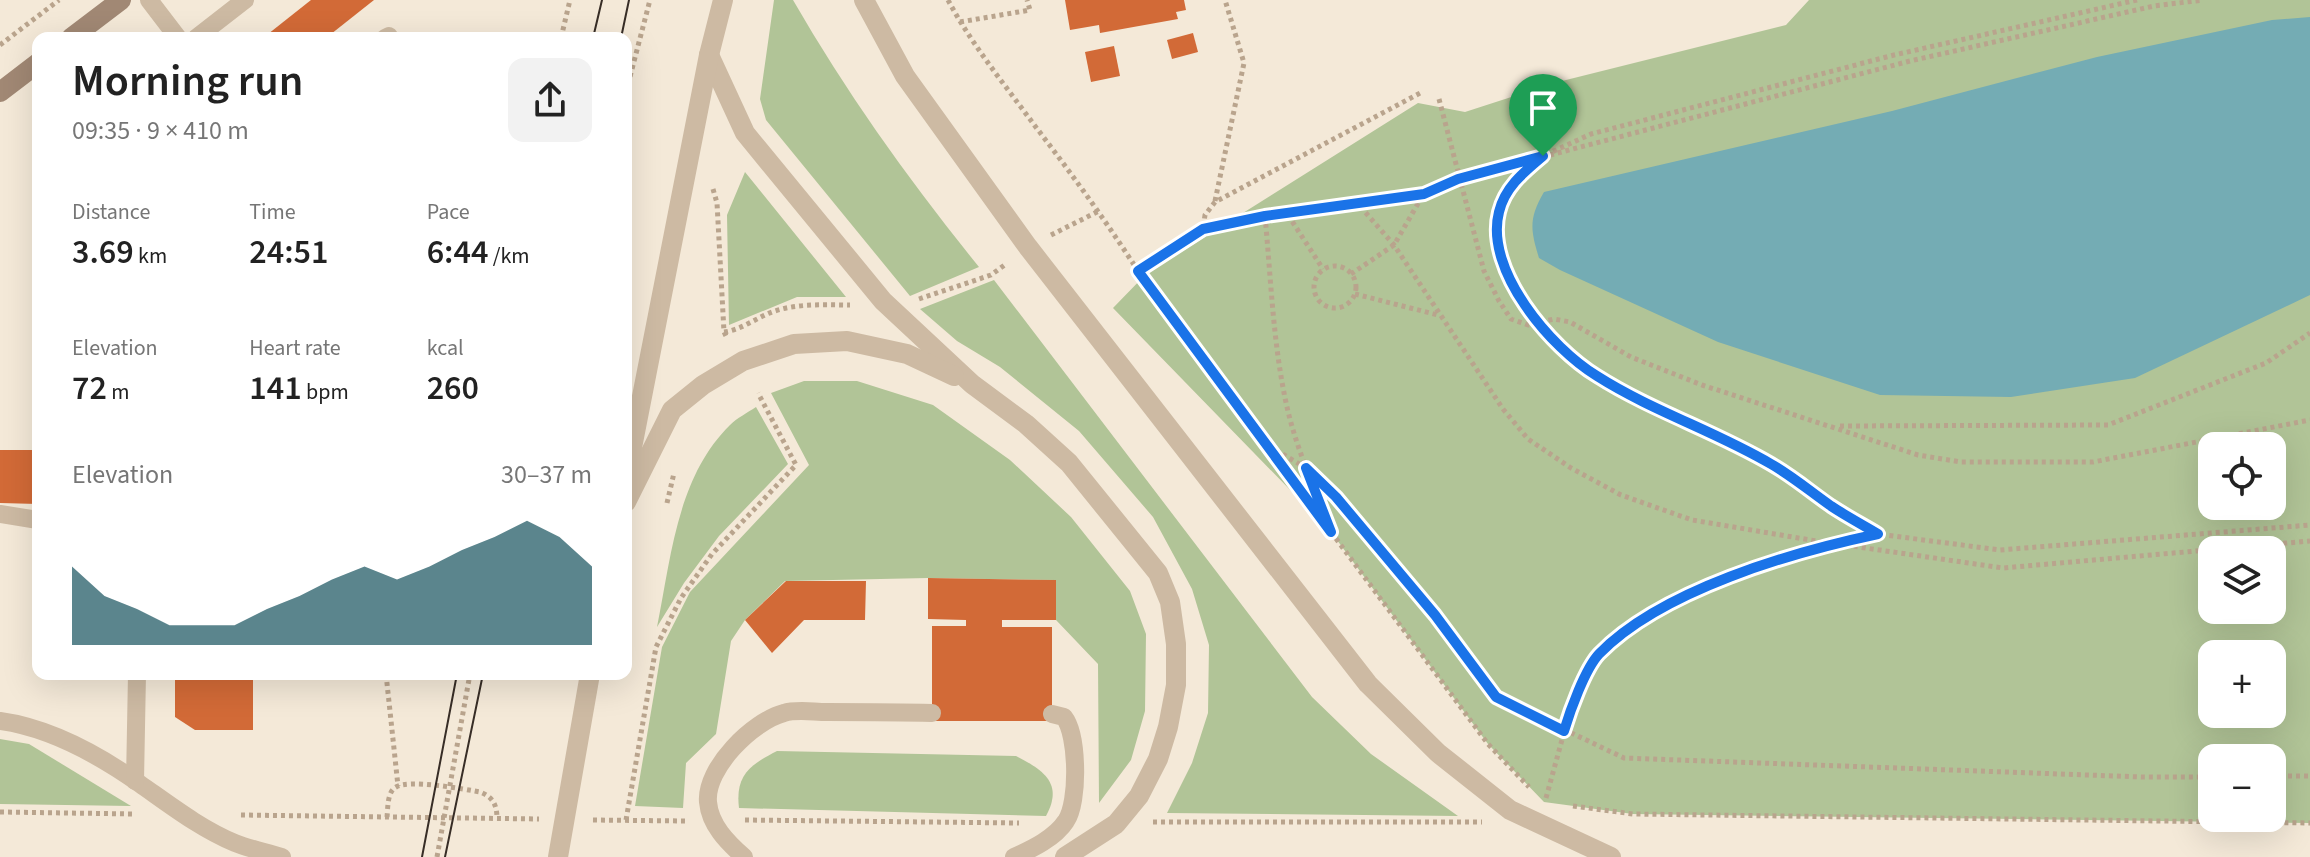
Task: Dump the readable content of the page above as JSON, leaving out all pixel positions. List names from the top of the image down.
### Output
{
  "page": {
    "heading": ["Morning run", "09:35 · 9 × 410 m"],
    "stats": [
      ["Distance", "3.69 km"],
      ["Time", "24:51"],
      ["Pace", "6:44 /km"],
      ["Elevation", "72 m"],
      ["Heart rate", "141 bpm"],
      ["kcal", "260"]
    ],
    "map_buttons": ["+", "−"],
    "chart": ["Elevation", "30–37 m"]
  }
}
